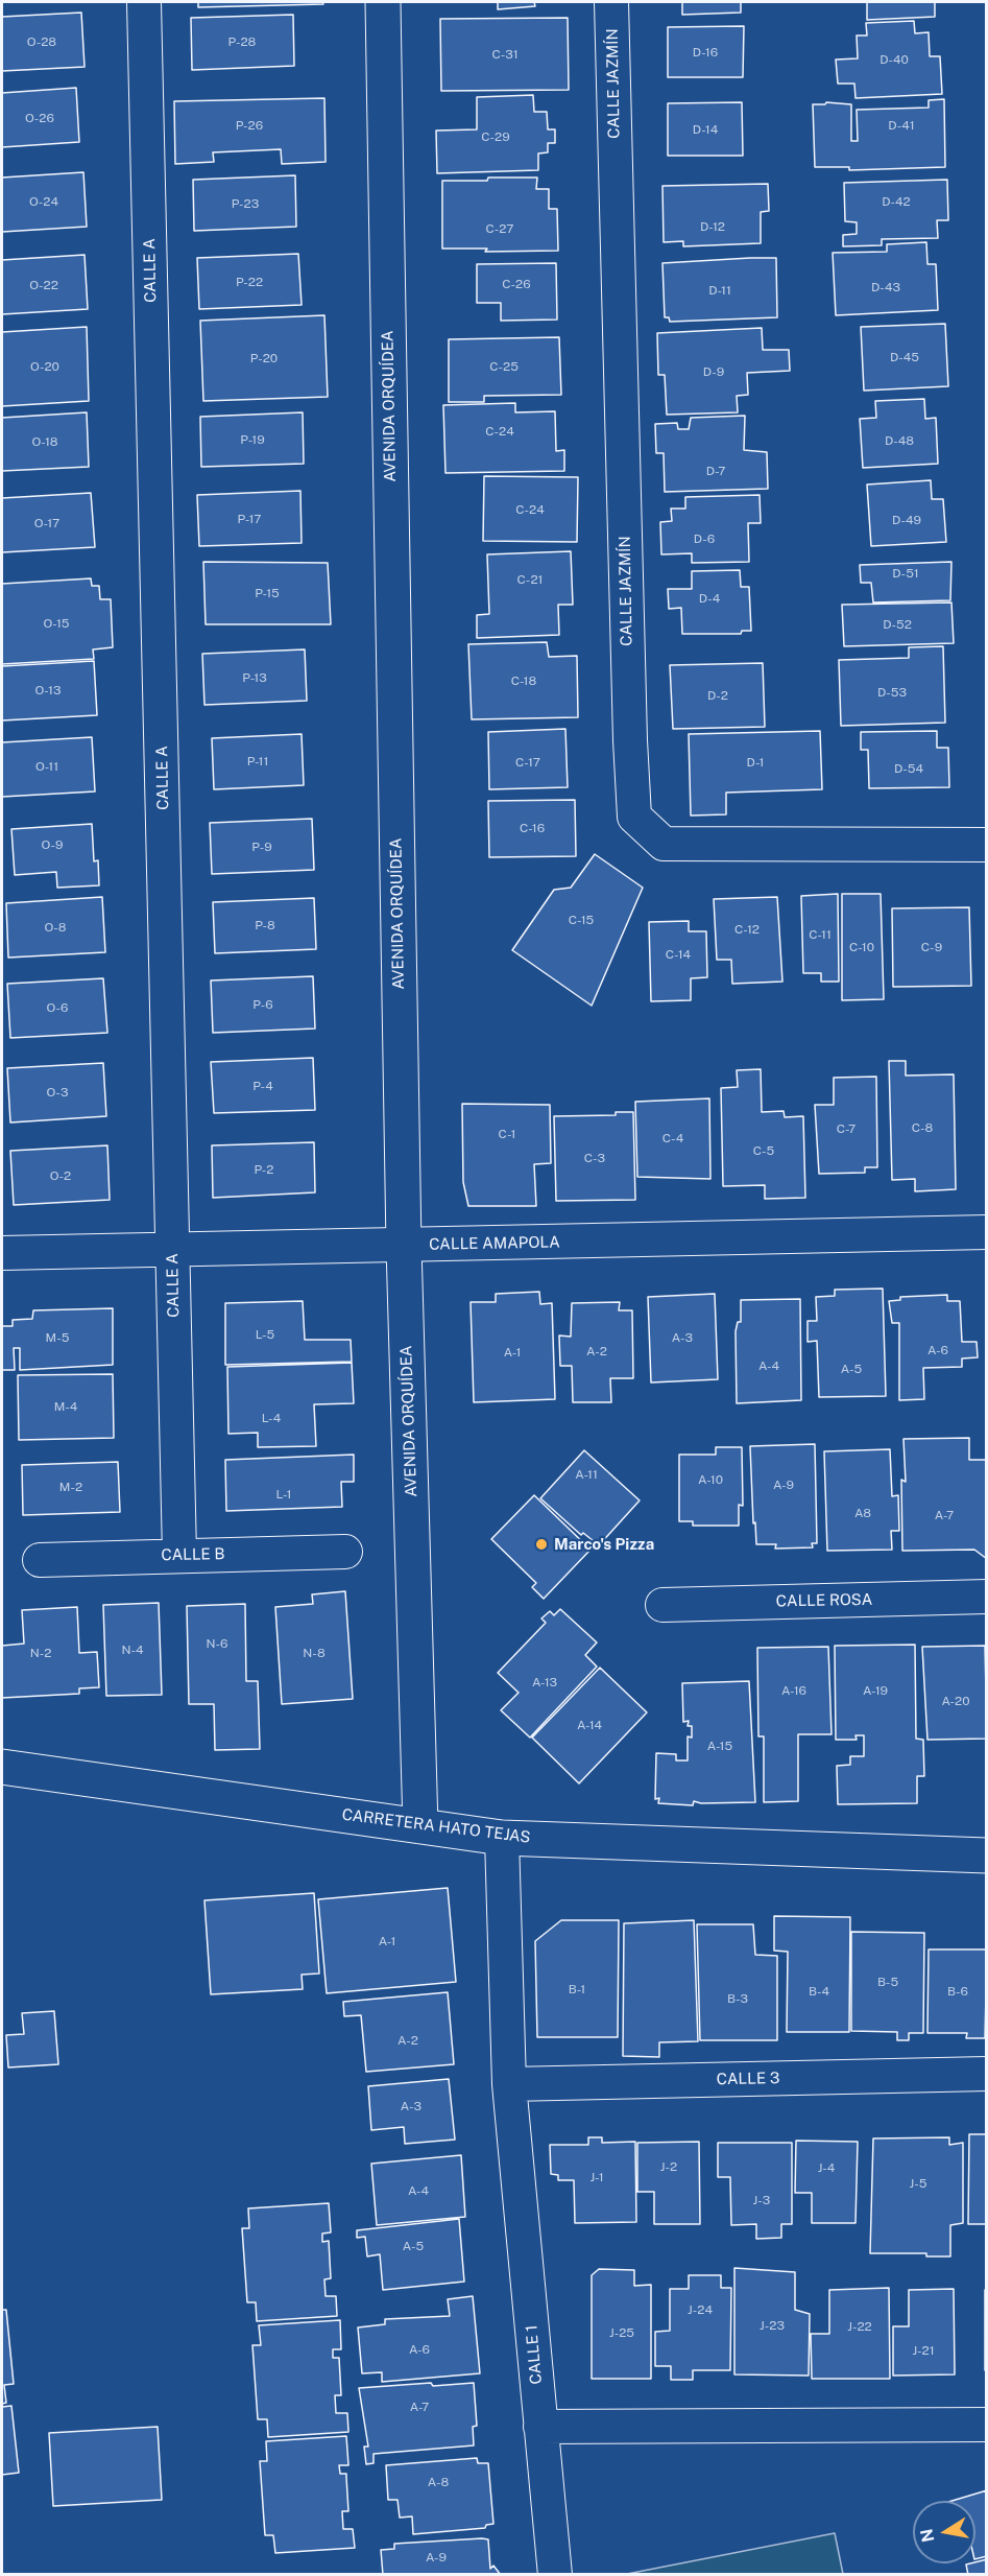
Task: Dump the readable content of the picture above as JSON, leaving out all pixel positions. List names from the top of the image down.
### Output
{
  "streets": {
    "street": [
      "CALLE JAZMÍN",
      "CALLE A",
      "AVENIDA ORQUÍDEA",
      "CALLE AMAPOLA",
      "CALLE B",
      "CALLE ROSA",
      "CARRETERA HATO TEJAS",
      "CALLE 3",
      "CALLE 1"
    ]
  },
  "crossings": [
    ["CALLE A", "CALLE AMAPOLA"],
    ["CALLE A", "CALLE B"],
    ["AVENIDA ORQUÍDEA", "CALLE AMAPOLA"],
    ["AVENIDA ORQUÍDEA", "CARRETERA HATO TEJAS"],
    ["CARRETERA HATO TEJAS", "CALLE 1"],
    ["CALLE 3", "CALLE 1"]
  ],
  "places": ["Marco's Pizza"],
  "house_numbers": [
    "O-28",
    "P-28",
    "D-16",
    "C-31",
    "D-40",
    "O-26",
    "P-26",
    "D-41",
    "D-14",
    "C-29",
    "O-24",
    "D-42",
    "P-23",
    "D-12",
    "C-27",
    "P-22",
    "C-26",
    "O-22",
    "D-43",
    "D-11",
    "D-45",
    "P-20",
    "O-20",
    "C-25",
    "D-9",
    "C-24",
    "P-19",
    "D-48",
    "O-18",
    "D-7",
    "C-24",
    "P-17",
    "D-49",
    "O-17",
    "D-6",
    "D-51",
    "C-21",
    "P-15",
    "D-4",
    "O-15",
    "D-52",
    "P-13",
    "C-18",
    "O-13",
    "D-53",
    "D-2",
    "P-11",
    "C-17",
    "D-1",
    "O-11",
    "D-54",
    "C-16",
    "O-9",
    "P-9",
    "C-15",
    "P-8",
    "O-8",
    "C-12",
    "C-11",
    "C-10",
    "C-9",
    "C-14",
    "P-6",
    "O-6",
    "P-4",
    "O-3",
    "C-8",
    "C-7",
    "C-1",
    "C-4",
    "C-5",
    "C-3",
    "P-2",
    "O-2",
    "L-5",
    "M-5",
    "A-3",
    "A-6",
    "A-2",
    "A-1",
    "A-4",
    "A-5",
    "M-4",
    "L-4",
    "A-11",
    "A-10",
    "A-9",
    "M-2",
    "L-1",
    "A8",
    "A-7",
    "N-6",
    "N-4",
    "N-2",
    "N-8",
    "A-13",
    "A-16",
    "A-19",
    "A-20",
    "A-14",
    "A-15",
    "A-1",
    "B-5",
    "B-1",
    "B-4",
    "B-6",
    "B-3",
    "A-2",
    "A-3",
    "J-2",
    "J-4",
    "J-1",
    "J-5",
    "A-4",
    "J-3",
    "A-5",
    "J-24",
    "J-23",
    "J-22",
    "J-25",
    "A-6",
    "J-21",
    "A-7",
    "A-8",
    "A-9"
  ],
  "north": "left"
}
